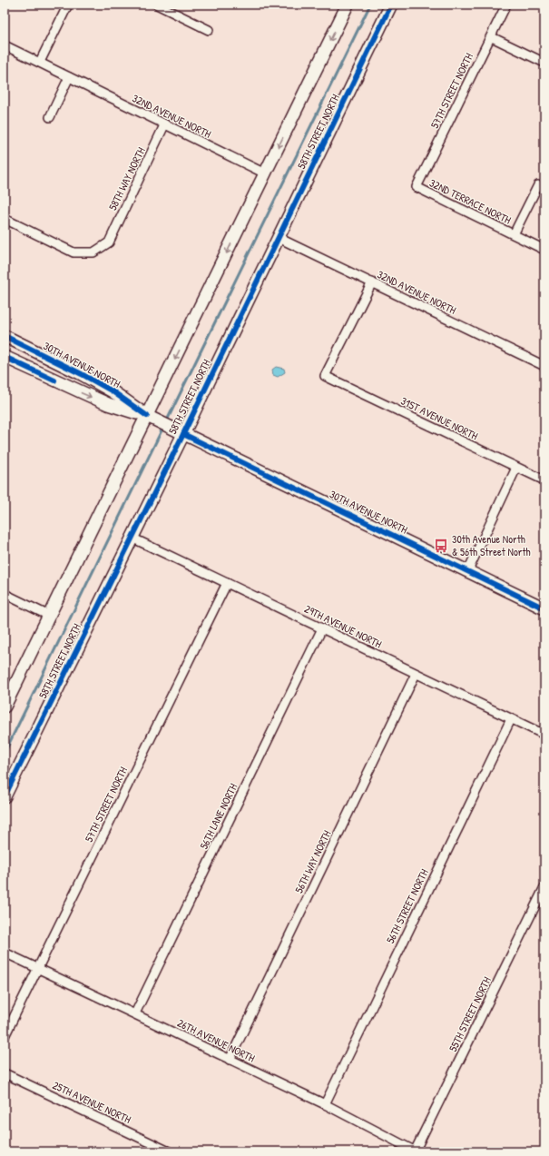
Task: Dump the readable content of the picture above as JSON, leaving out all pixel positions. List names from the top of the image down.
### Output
{
  "streets": {
    "street": [
      "57TH STREET NORTH",
      "32ND AVENUE NORTH",
      "58TH STREET NORTH",
      "58TH WAY NORTH",
      "32ND TERRACE NORTH",
      "30TH AVENUE NORTH",
      "31ST AVENUE NORTH",
      "29TH AVENUE NORTH",
      "56TH LANE NORTH",
      "56TH WAY NORTH",
      "56TH STREET NORTH",
      "55TH STREET NORTH",
      "26TH AVENUE NORTH",
      "25TH AVENUE NORTH"
    ]
  },
  "crossings": [
    ["57TH STREET NORTH", "32ND TERRACE NORTH"],
    ["57TH STREET NORTH", "29TH AVENUE NORTH"],
    ["57TH STREET NORTH", "26TH AVENUE NORTH"],
    ["32ND AVENUE NORTH", "58TH STREET NORTH"],
    ["32ND AVENUE NORTH", "58TH WAY NORTH"],
    ["32ND AVENUE NORTH", "31ST AVENUE NORTH"],
    ["58TH STREET NORTH", "30TH AVENUE NORTH"],
    ["58TH STREET NORTH", "29TH AVENUE NORTH"],
    ["29TH AVENUE NORTH", "56TH LANE NORTH"],
    ["29TH AVENUE NORTH", "56TH WAY NORTH"],
    ["29TH AVENUE NORTH", "56TH STREET NORTH"],
    ["56TH LANE NORTH", "26TH AVENUE NORTH"],
    ["56TH WAY NORTH", "26TH AVENUE NORTH"],
    ["56TH STREET NORTH", "26TH AVENUE NORTH"],
    ["55TH STREET NORTH", "26TH AVENUE NORTH"]
  ],
  "places": {
    "bus stop": ["30th Avenue North & 56th Street North"]
  }
}
